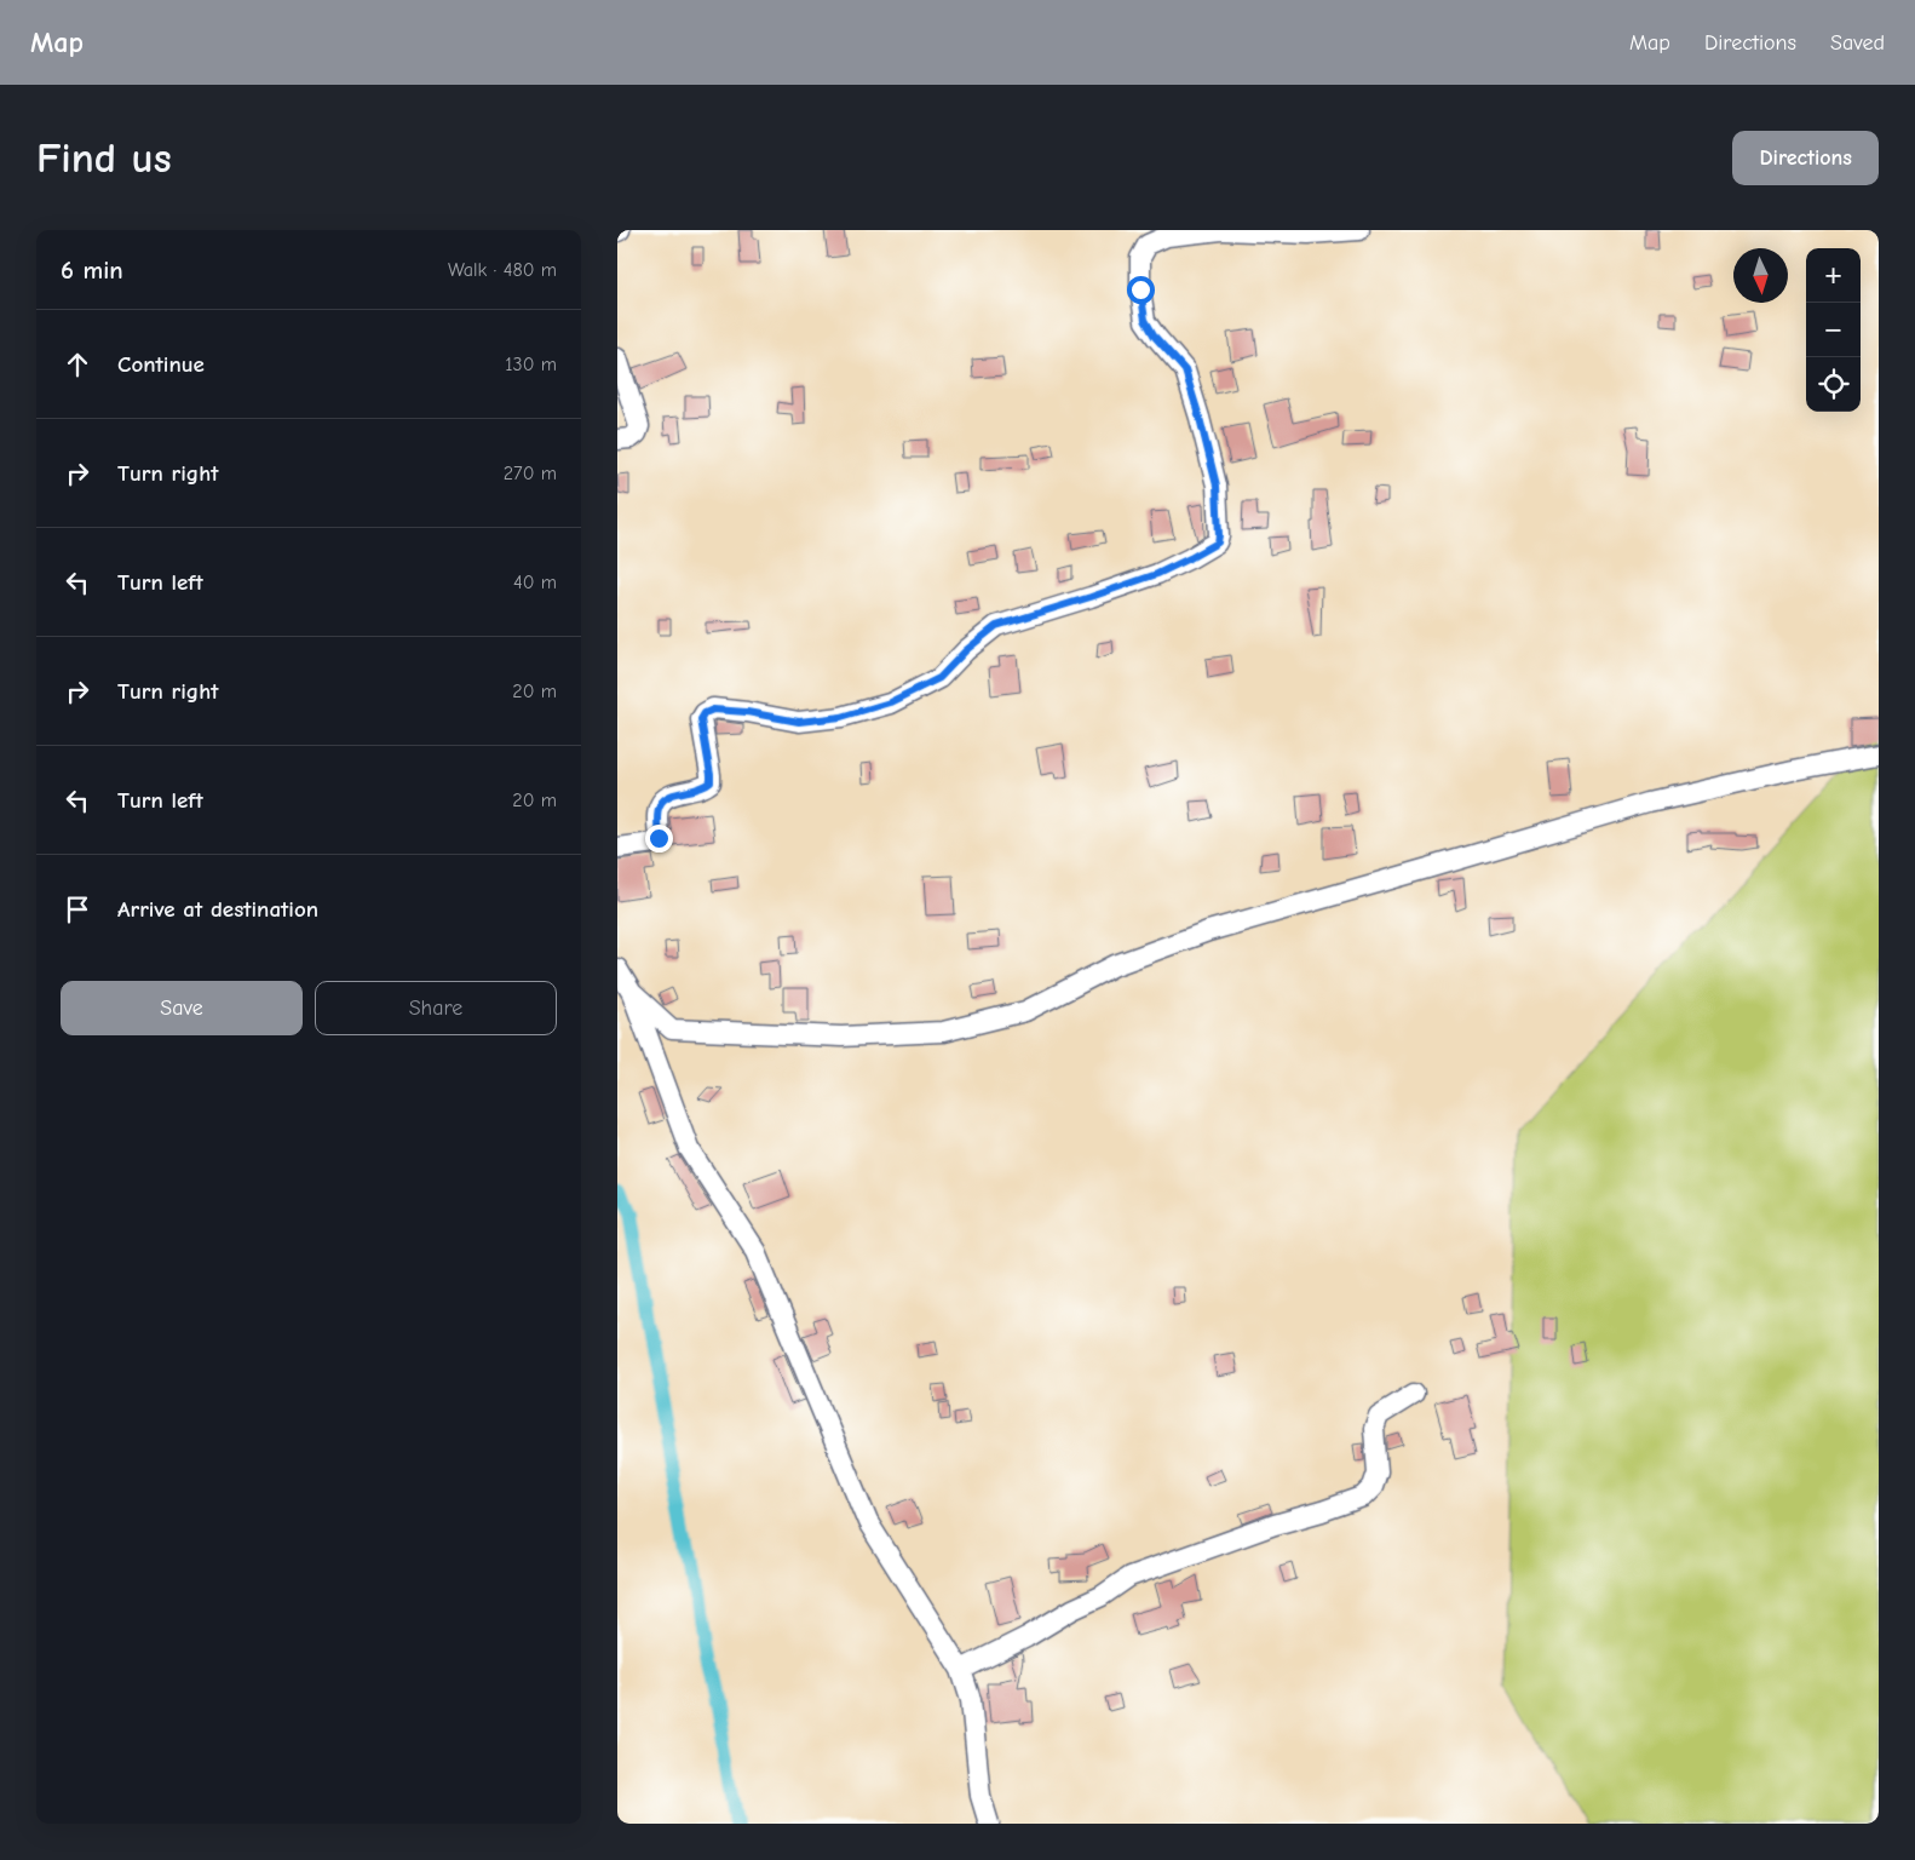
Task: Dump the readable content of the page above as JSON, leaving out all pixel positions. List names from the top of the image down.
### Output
{
  "north": "bottom",
  "page": {
    "header": "Map",
    "nav": ["Map", "Directions", "Saved"],
    "buttons": [
      "Directions",
      ["Save", "Share"]
    ],
    "title": "Find us",
    "heading": ["6 min", "Walk · 480 m"],
    "map_buttons": ["+", "−"],
    "list": [
      ["Continue", "130 m"],
      ["Turn right", "270 m"],
      ["Turn left", "40 m"],
      ["Turn right", "20 m"],
      ["Turn left", "20 m"],
      "Arrive at destination"
    ]
  }
}
